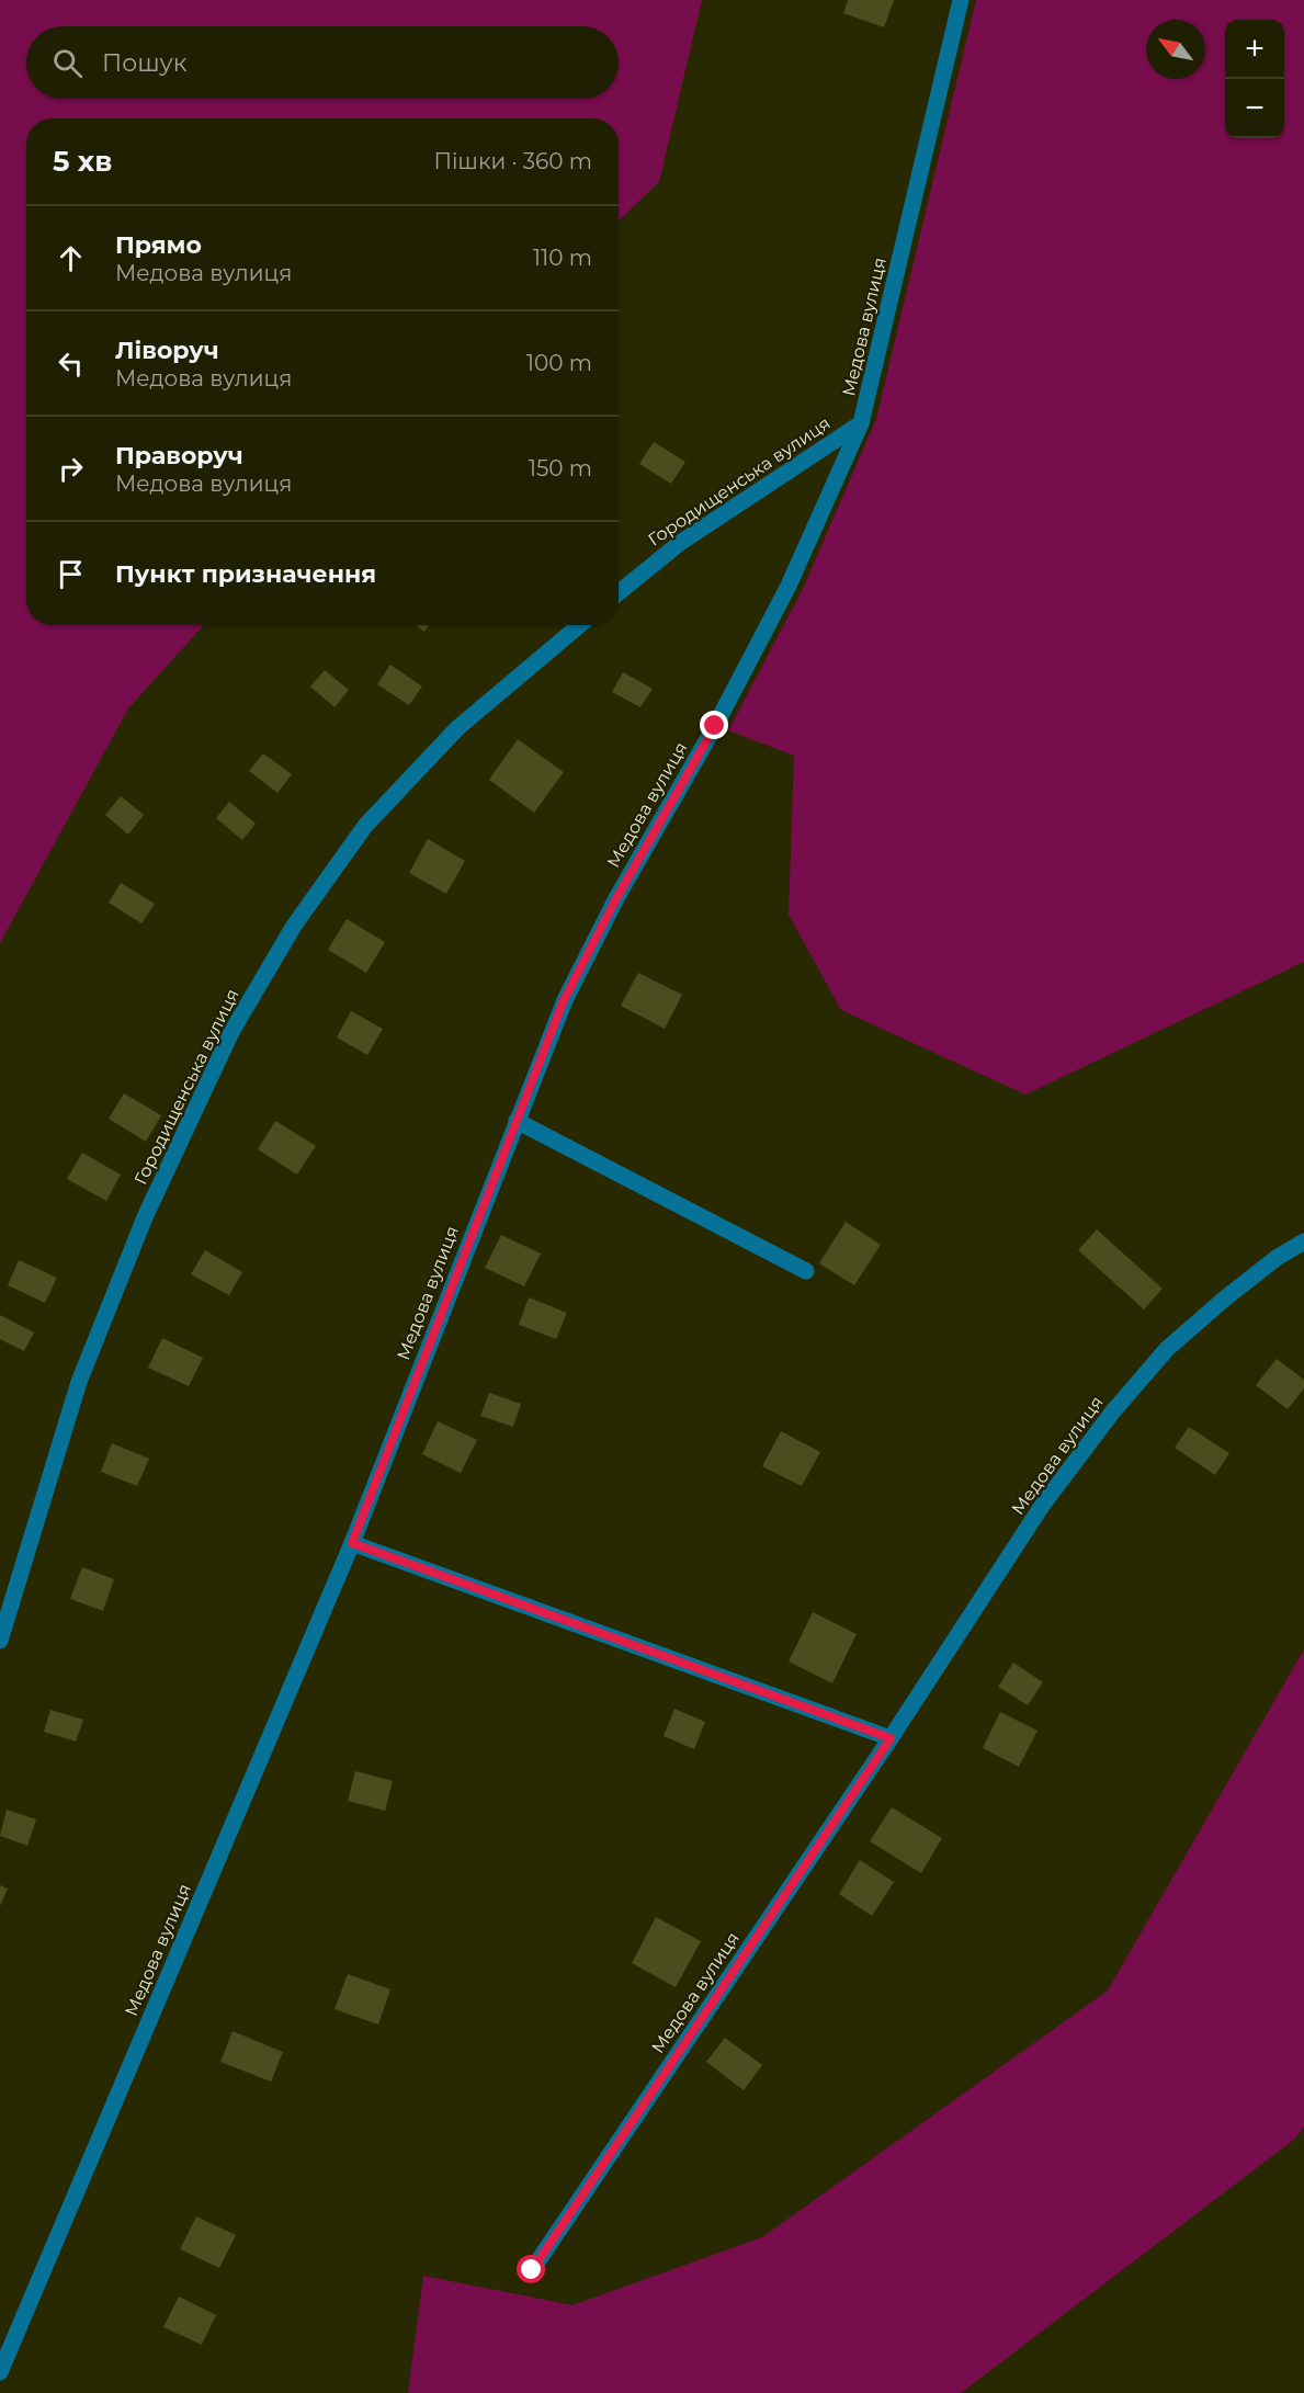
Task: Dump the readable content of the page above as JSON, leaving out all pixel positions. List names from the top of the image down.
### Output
{
  "streets": {
    "street": ["Медова вулиця", "Городищенська вулиця"]
  },
  "crossings": [
    ["Медова вулиця", "Городищенська вулиця"]
  ],
  "north": "top left",
  "page": {
    "map_buttons": ["+", "−"],
    "search": "Пошук",
    "heading": ["5 хв", "Пішки · 360 m"],
    "list": [
      ["Прямо", "Медова вулиця", "110 m"],
      ["Ліворуч", "Медова вулиця", "100 m"],
      ["Праворуч", "Медова вулиця", "150 m"],
      "Пункт призначення"
    ]
  }
}
